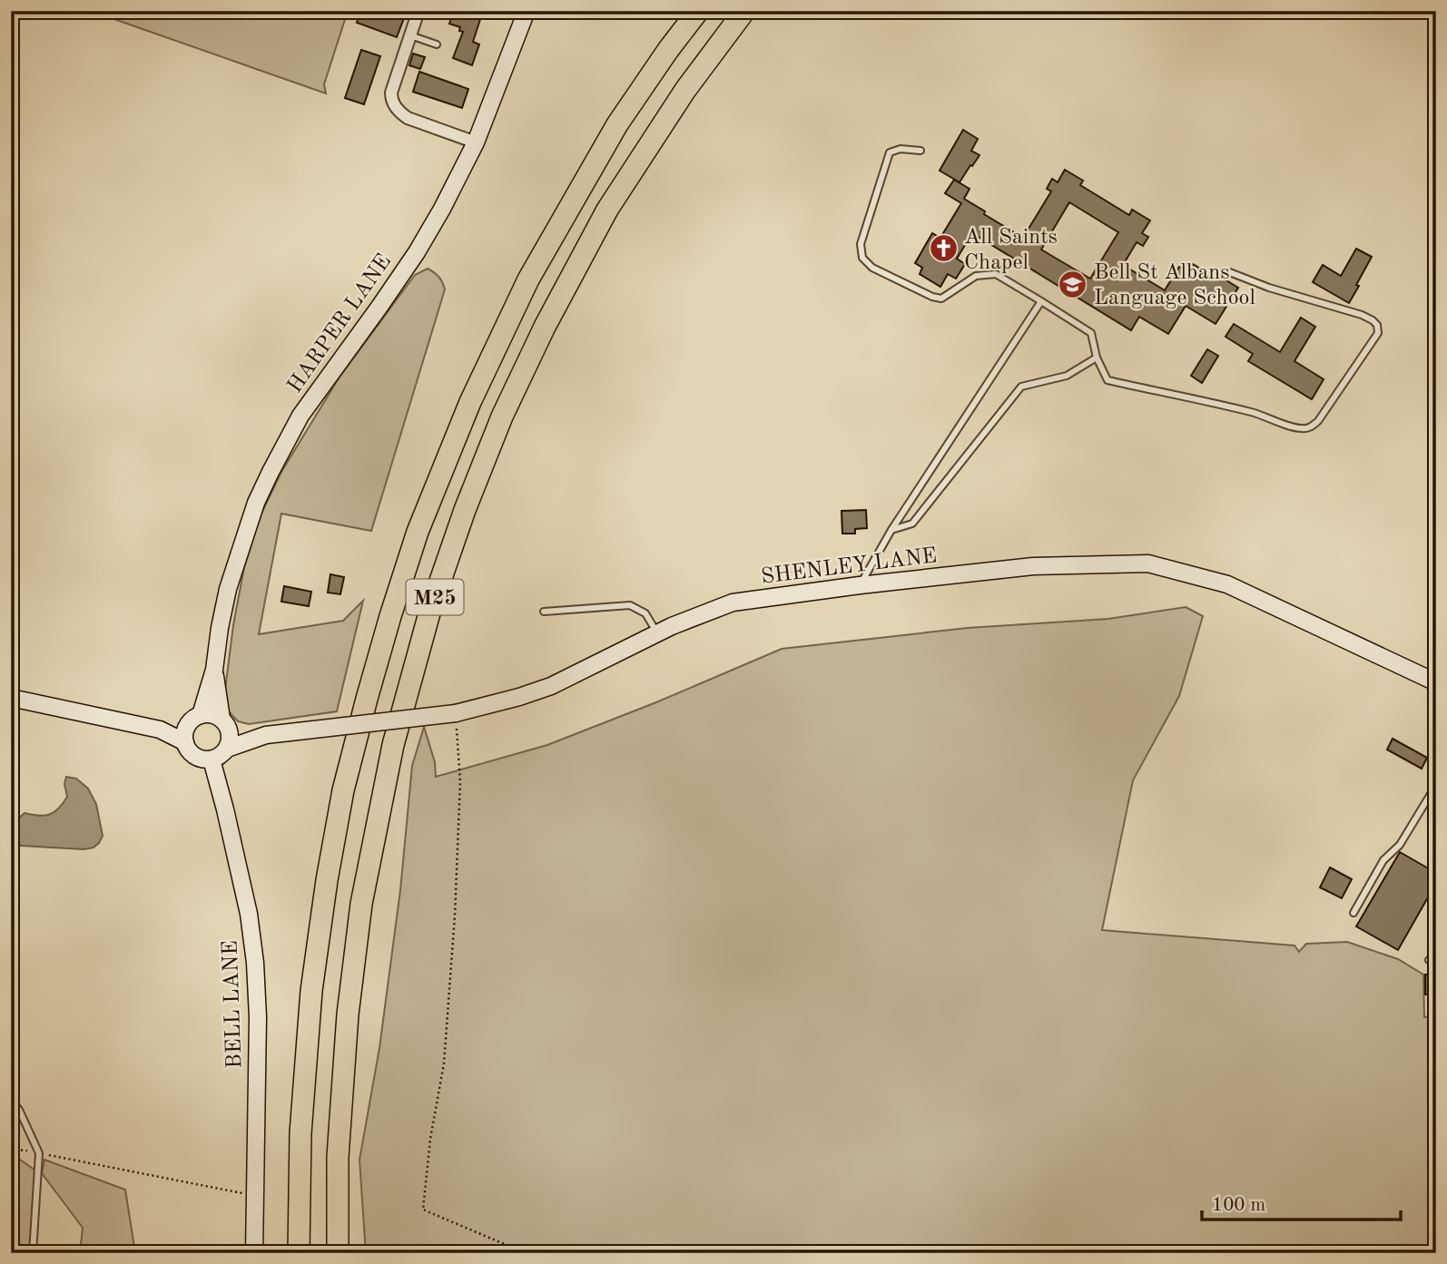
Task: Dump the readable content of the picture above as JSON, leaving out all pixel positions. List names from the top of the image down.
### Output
{
  "streets": {
    "highway": ["M25"],
    "main road": ["HARPER LANE", "SHENLEY LANE", "BELL LANE"]
  },
  "crossings": [
    ["HARPER LANE", "SHENLEY LANE"],
    ["HARPER LANE", "BELL LANE"],
    ["SHENLEY LANE", "BELL LANE"]
  ],
  "places": {
    "church": ["All Saints Chapel"],
    "school or university": ["Bell St Albans Language School"]
  },
  "scale_bar": "100 m"
}
